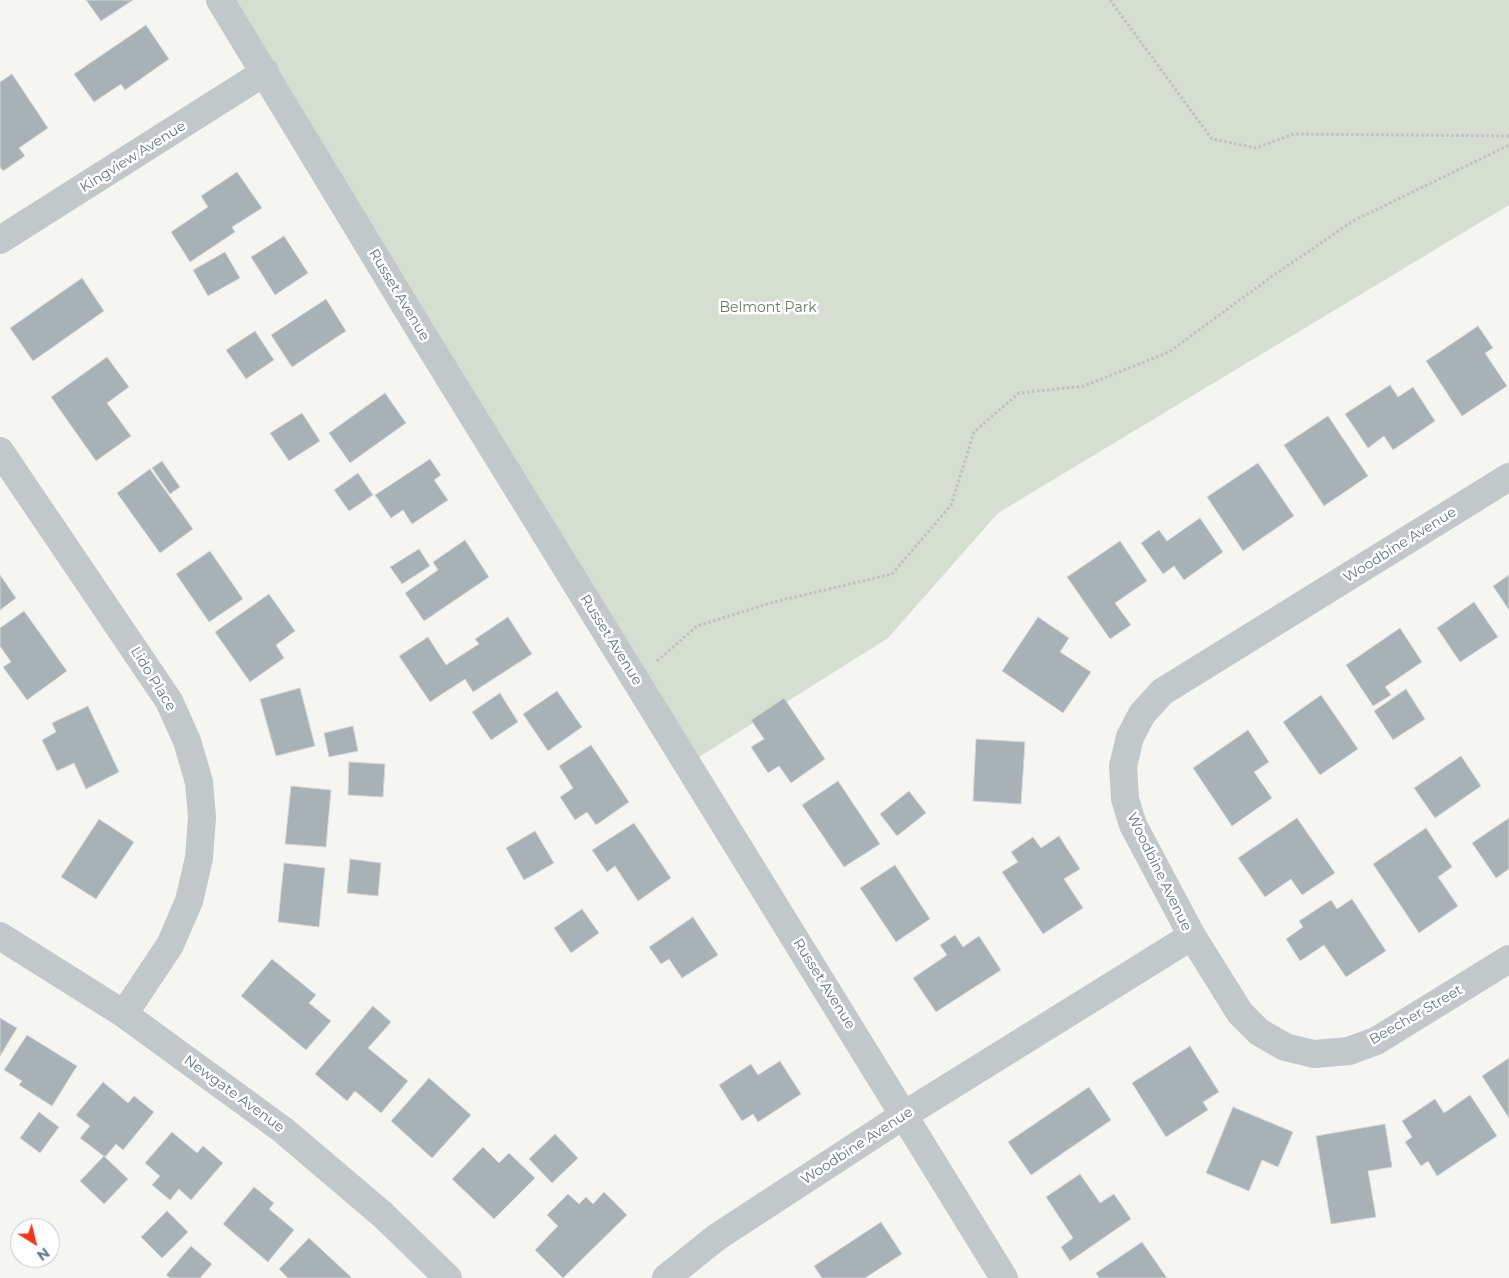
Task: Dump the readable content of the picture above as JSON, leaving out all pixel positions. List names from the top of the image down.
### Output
{
  "streets": {
    "street": [
      "Kingview Avenue",
      "Russet Avenue",
      "Woodbine Avenue",
      "Lido Place",
      "Beecher Street",
      "Newgate Avenue"
    ]
  },
  "crossings": [
    ["Kingview Avenue", "Russet Avenue"],
    ["Russet Avenue", "Woodbine Avenue"],
    ["Woodbine Avenue", "Beecher Street"],
    ["Lido Place", "Newgate Avenue"]
  ],
  "parks": ["Belmont Park"],
  "north": "bottom right"
}
